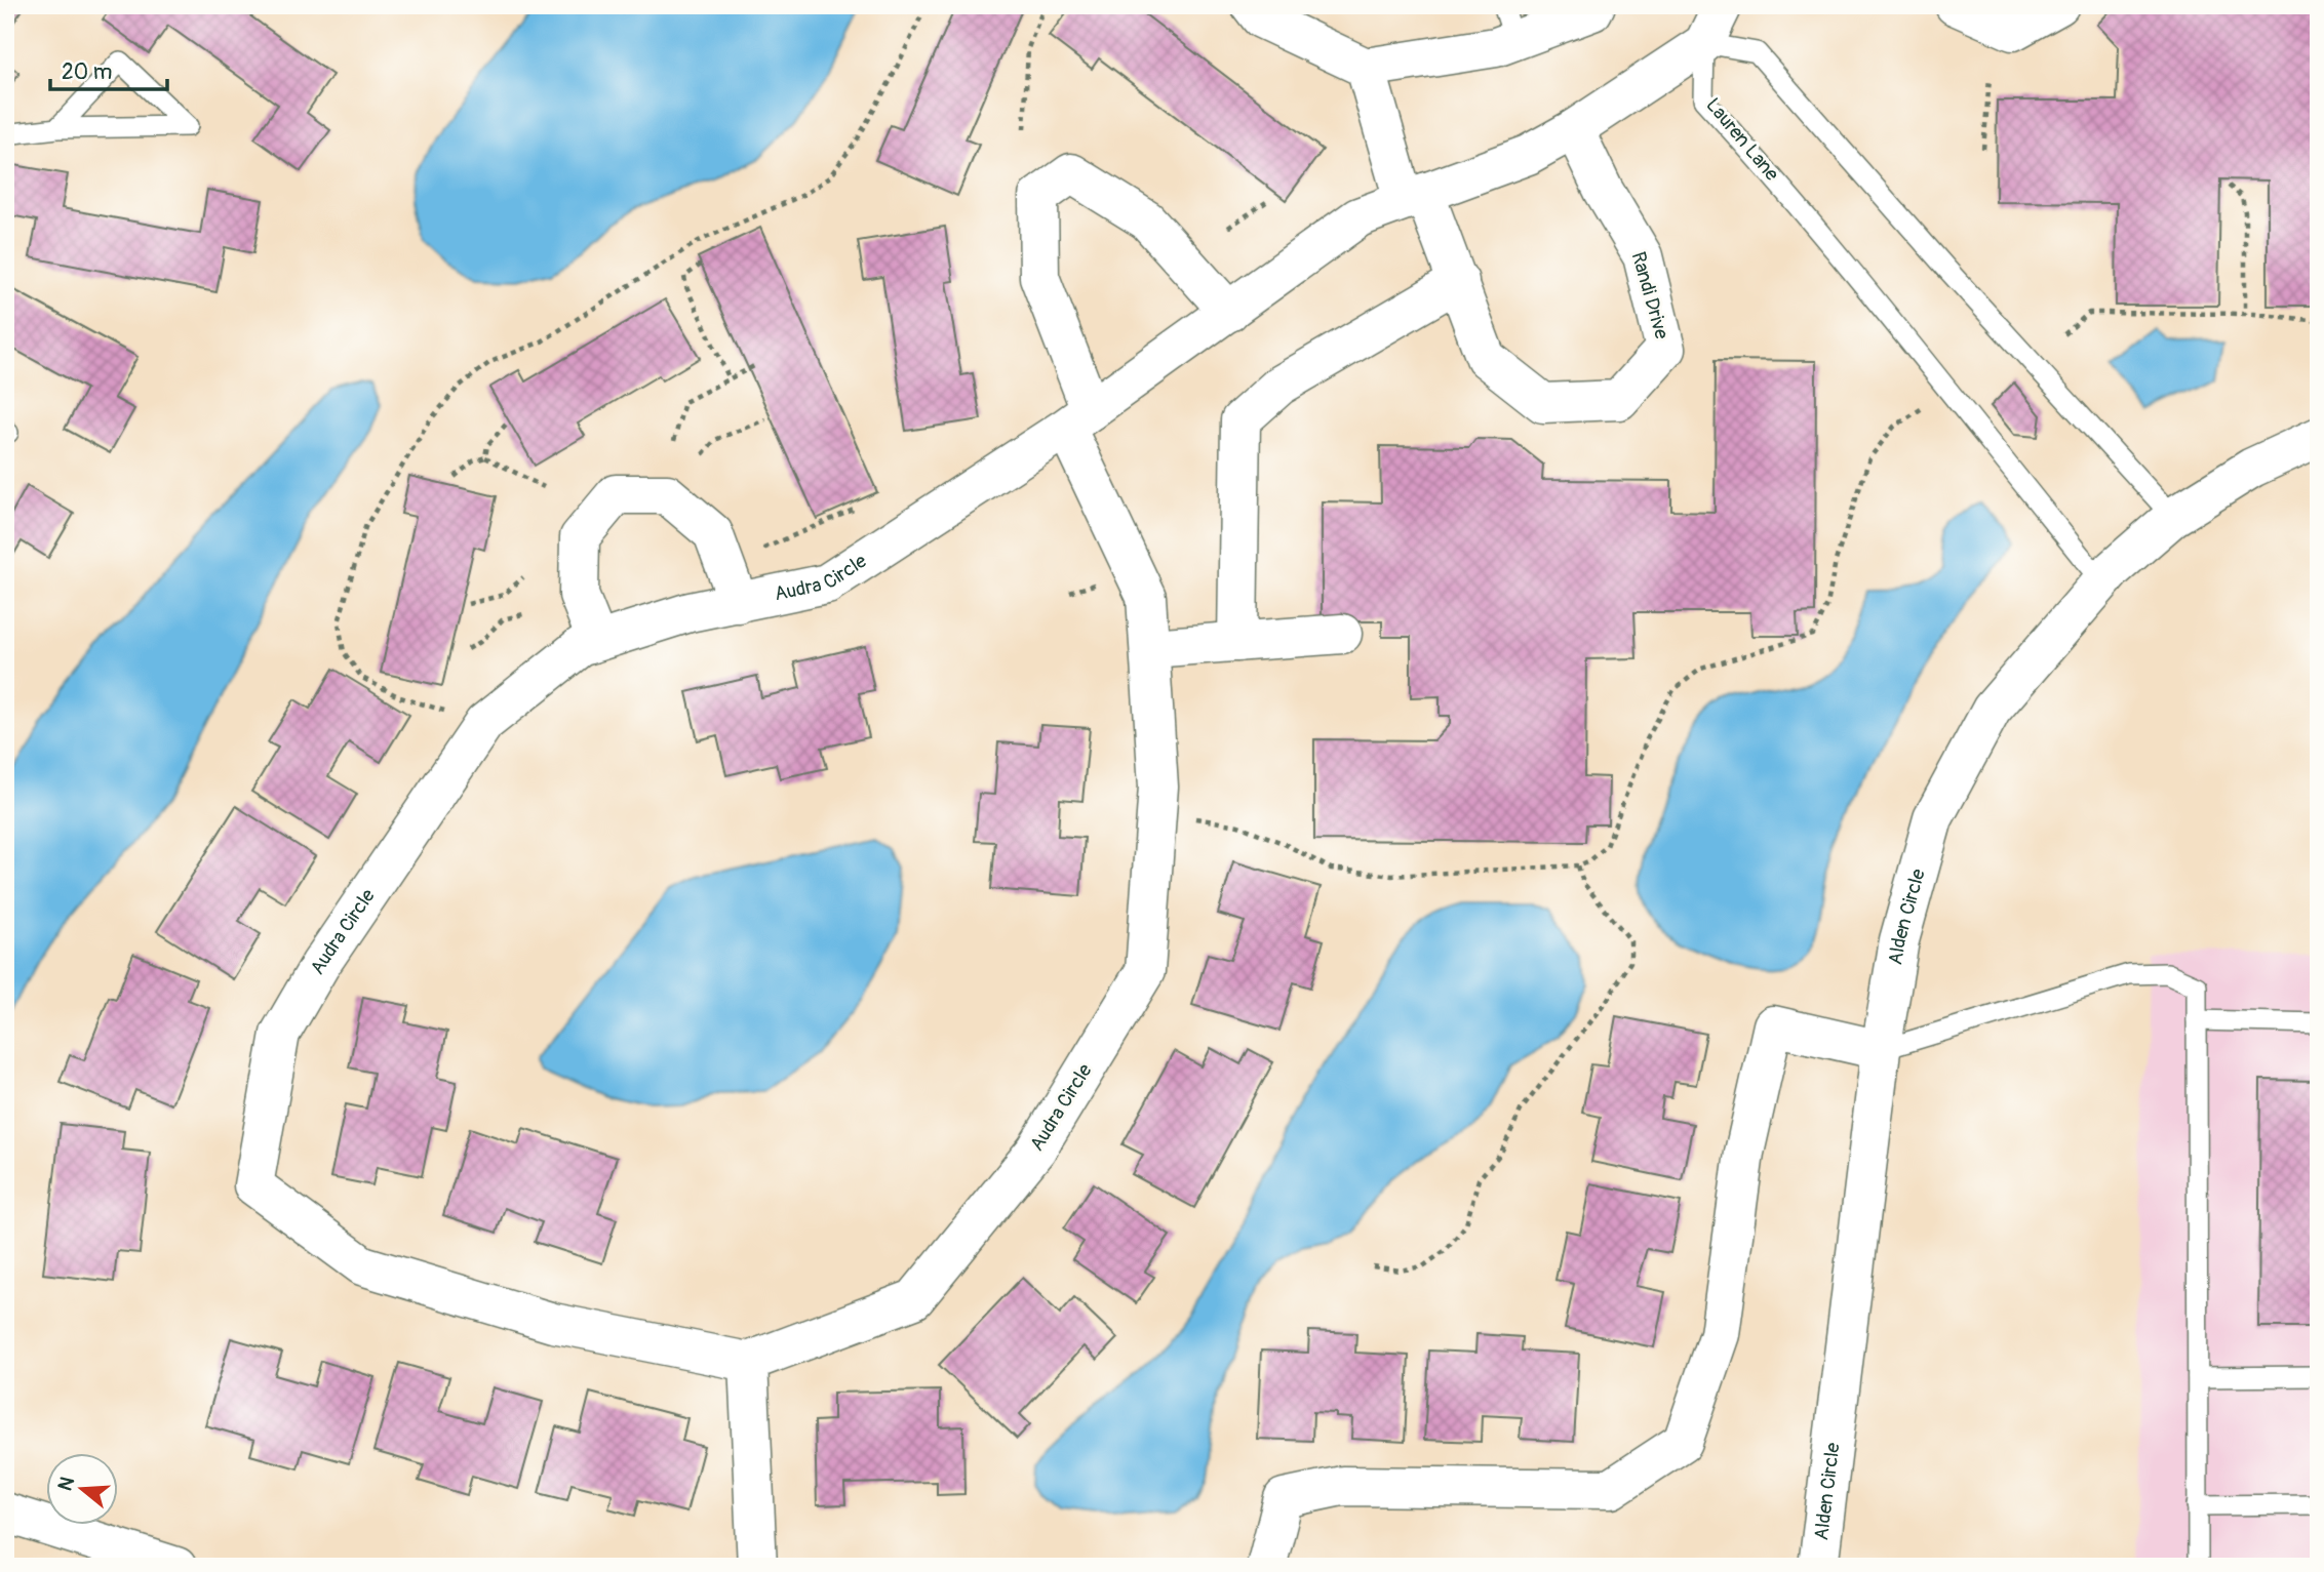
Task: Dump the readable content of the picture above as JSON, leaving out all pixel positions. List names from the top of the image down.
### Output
{
  "streets": {
    "street": ["Randi Drive", "Audra Circle", "Alden Circle"],
    "lane": ["Lauren Lane"]
  },
  "crossings": [
    ["Lauren Lane", "Alden Circle"]
  ],
  "scale_bar": "20 m",
  "north": "left"
}
